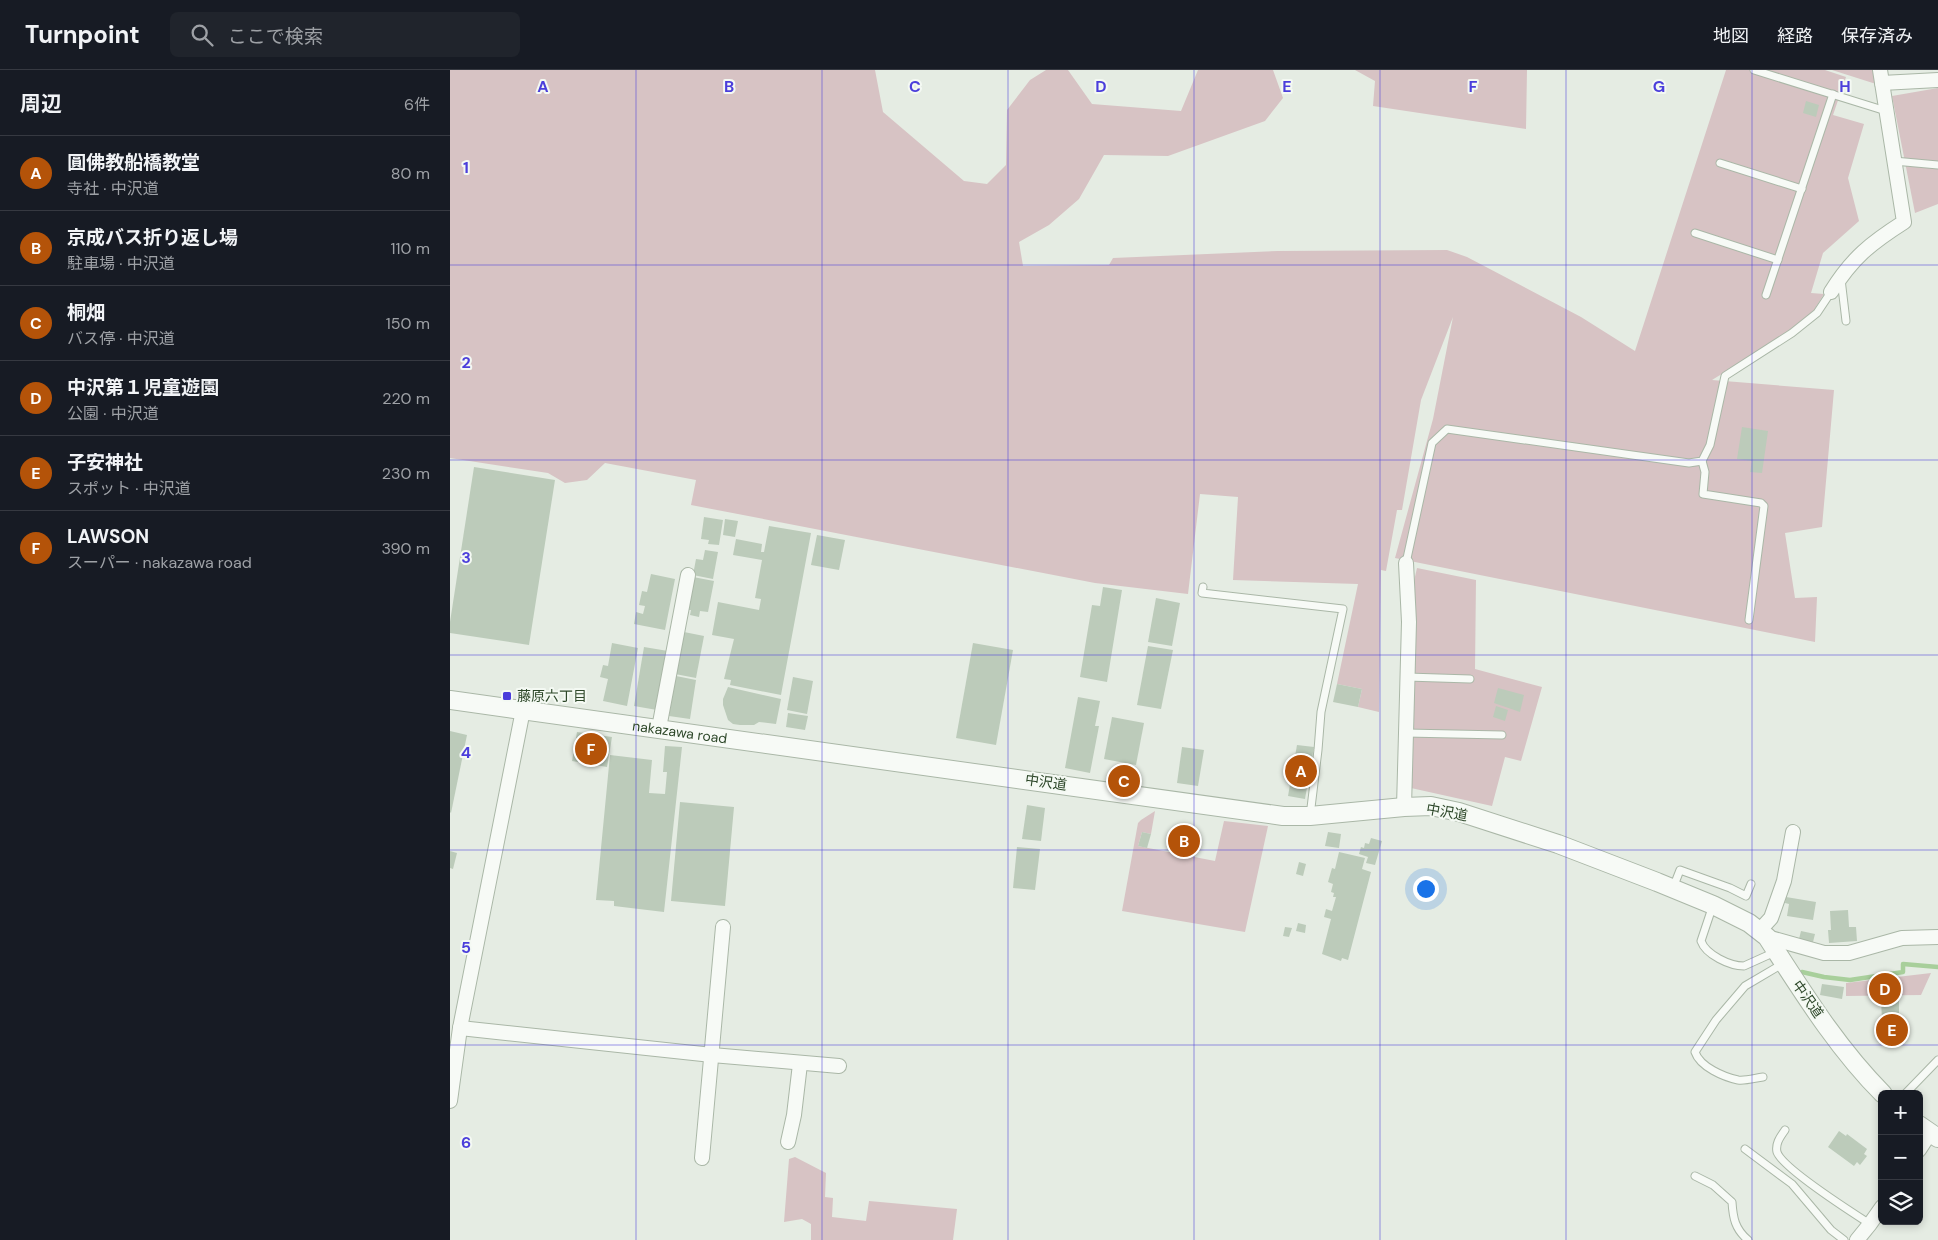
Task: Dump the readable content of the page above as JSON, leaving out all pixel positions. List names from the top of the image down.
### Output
{
  "streets": {
    "street": ["nakazawa road", "中沢道"]
  },
  "crossings": [
    ["nakazawa road", "中沢道"]
  ],
  "places": {
    "transit": ["藤原六丁目"]
  },
  "page": {
    "header": "Turnpoint",
    "search": "ここで検索",
    "nav": ["地図", "経路", "保存済み"],
    "heading": ["周辺", "6件"],
    "list": [
      {
        "mark": "A",
        "name": "圓佛教船橋教堂",
        "note": "寺社 · 中沢道",
        "value": "80 m"
      },
      {
        "mark": "B",
        "name": "京成バス折り返し場",
        "note": "駐車場 · 中沢道",
        "value": "110 m"
      },
      {
        "mark": "C",
        "name": "桐畑",
        "note": "バス停 · 中沢道",
        "value": "150 m"
      },
      {
        "mark": "D",
        "name": "中沢第１児童遊園",
        "note": "公園 · 中沢道",
        "value": "220 m"
      },
      {
        "mark": "E",
        "name": "子安神社",
        "note": "スポット · 中沢道",
        "value": "230 m"
      },
      {
        "mark": "F",
        "name": "LAWSON",
        "note": "スーパー · nakazawa road",
        "value": "390 m"
      }
    ],
    "pins": [
      "F",
      "A",
      "C",
      "B",
      "D",
      "E"
    ],
    "map_buttons": ["+", "−"]
  },
  "grid": {
    "columns": [
      "A",
      "B",
      "C",
      "D",
      "E",
      "F",
      "G",
      "H"
    ],
    "rows": [
      "1",
      "2",
      "3",
      "4",
      "5",
      "6"
    ]
  }
}
